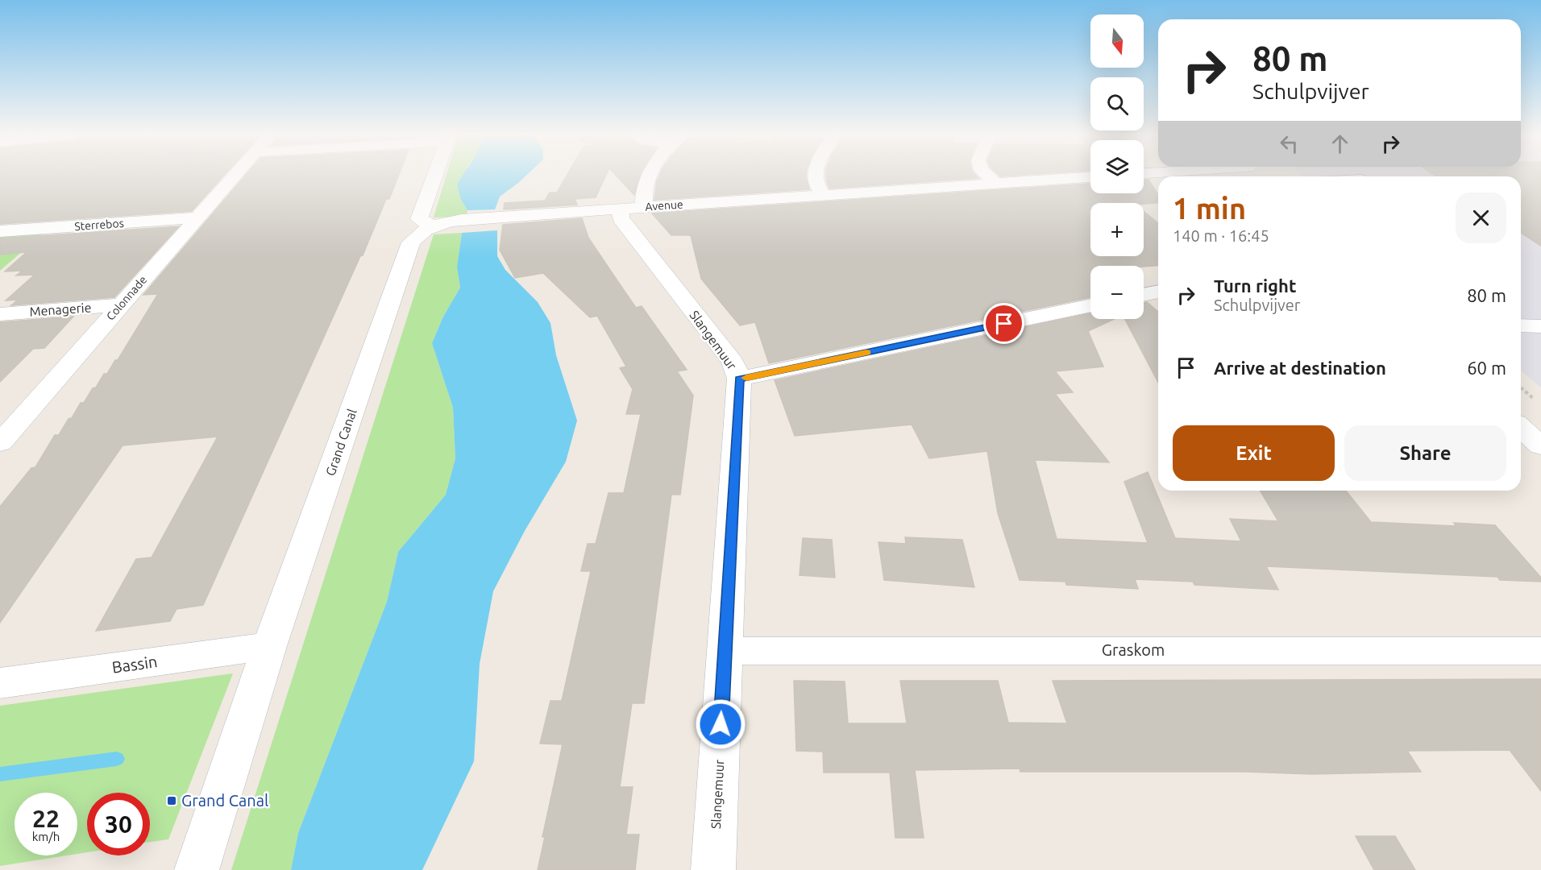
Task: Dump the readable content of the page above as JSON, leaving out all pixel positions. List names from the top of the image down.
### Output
{
  "streets": {
    "street": [
      "Avenue",
      "Sterrebos",
      "Colonnade",
      "Menagerie",
      "Slangemuur",
      "Grand Canal",
      "Graskom",
      "Bassin"
    ]
  },
  "crossings": [
    ["Avenue", "Slangemuur"],
    ["Avenue", "Grand Canal"],
    ["Sterrebos", "Colonnade"],
    ["Colonnade", "Menagerie"],
    ["Slangemuur", "Graskom"],
    ["Grand Canal", "Bassin"]
  ],
  "places": {
    "transit": ["Grand Canal"]
  },
  "north": "bottom",
  "page": {
    "map_buttons": ["+", "−"],
    "turn": ["80 m", "Schulpvijver"],
    "heading": ["1 min", "140 m · 16:45"],
    "list": [
      {
        "name": "Turn right",
        "note": "Schulpvijver",
        "value": "80 m"
      },
      {
        "name": "Arrive at destination",
        "value": "60 m"
      }
    ],
    "buttons": ["Exit", "Share"],
    "speed": "22 km/h",
    "limit": "30"
  }
}
